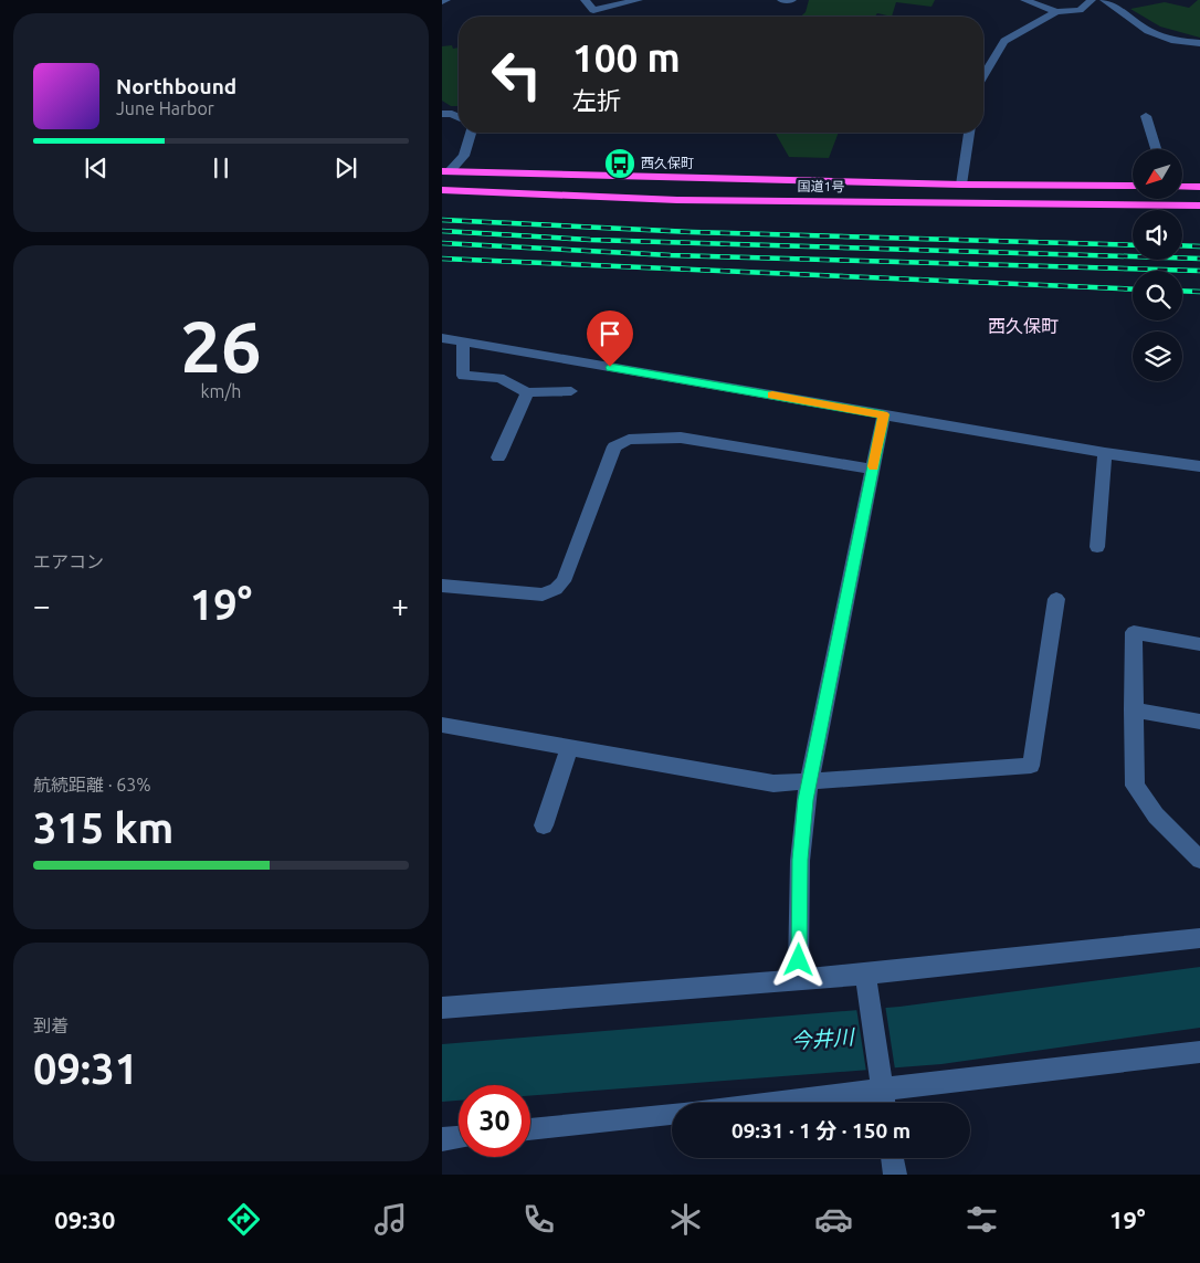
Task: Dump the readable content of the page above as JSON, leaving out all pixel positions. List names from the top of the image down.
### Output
{
  "streets": {
    "highway": ["国道1号"]
  },
  "districts": ["西久保町"],
  "water": ["今井川"],
  "places": {
    "bus stop": ["西久保町"]
  },
  "north": "bottom left",
  "page": {
    "turn": ["100 m", "左折"],
    "song": ["Northbound", "June Harbor"],
    "tile": [
      ["26", "km/h"],
      "エアコン",
      ["航続距離 · 63%", "315 km"],
      ["到着", "09:31"]
    ],
    "heat": ["−", "19°", "+"],
    "limit": "30",
    "trip": "09:31 · 1 分 · 150 m",
    "tabs": ["09:30", "19°"]
  }
}
